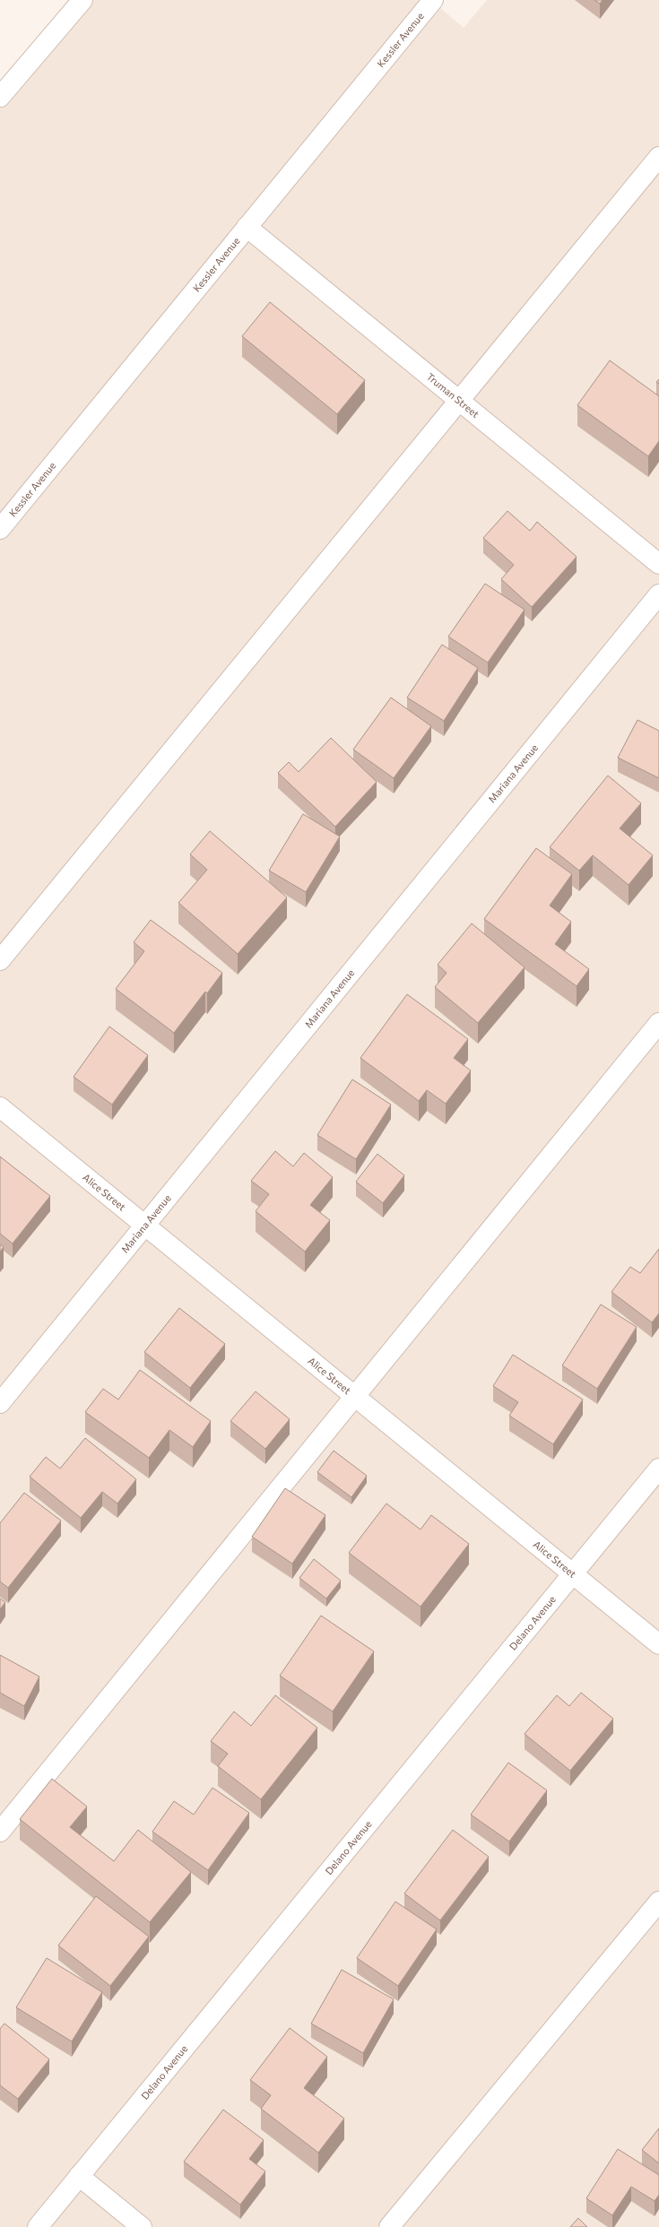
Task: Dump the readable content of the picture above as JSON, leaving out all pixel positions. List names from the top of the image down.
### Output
{
  "streets": {
    "street": [
      "Kessler Avenue",
      "Truman Street",
      "Mariana Avenue",
      "Alice Street",
      "Delano Avenue"
    ]
  },
  "crossings": [
    ["Kessler Avenue", "Truman Street"],
    ["Mariana Avenue", "Alice Street"],
    ["Alice Street", "Delano Avenue"]
  ]
}
